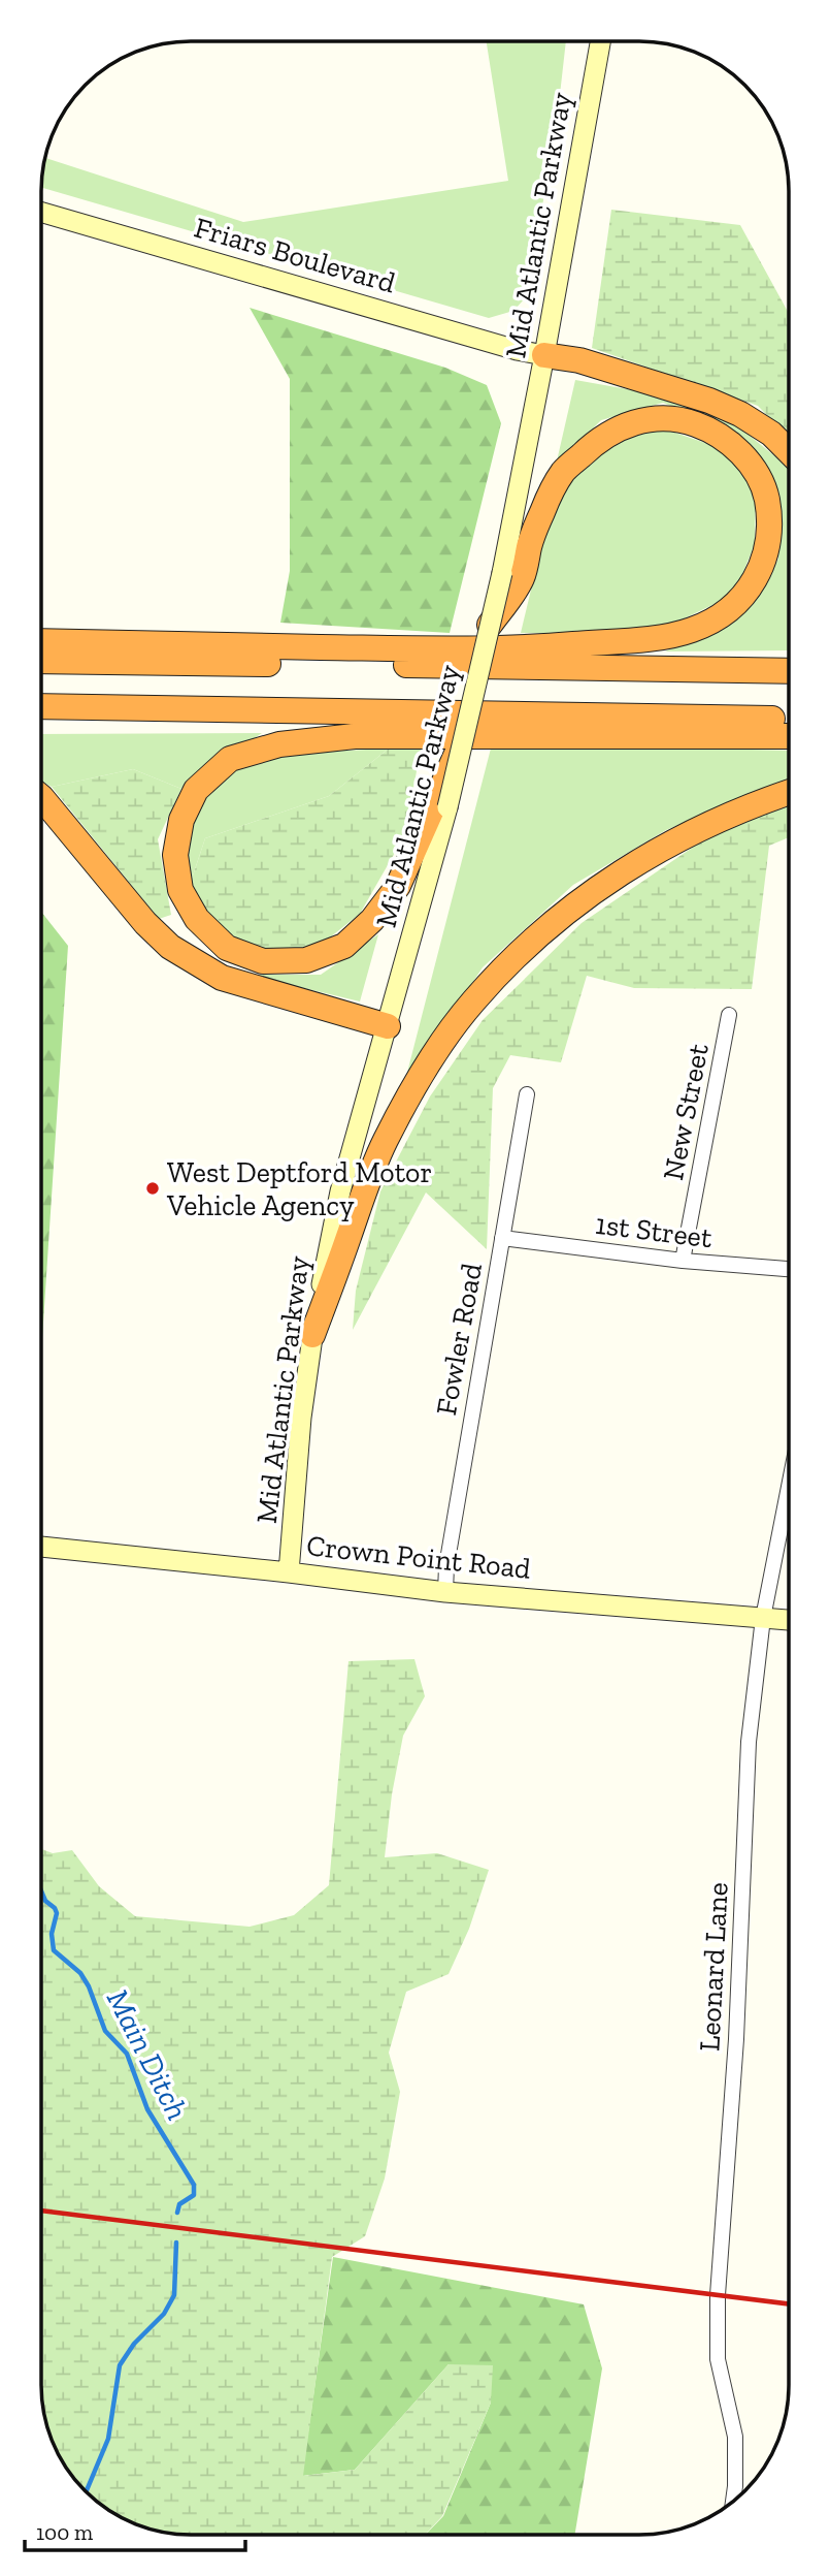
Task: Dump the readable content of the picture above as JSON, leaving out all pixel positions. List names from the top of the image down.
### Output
{
  "streets": {
    "main road": ["Mid Atlantic Parkway", "Friars Boulevard", "Crown Point Road"],
    "street": [
      "New Street",
      "1st Street",
      "Fowler Road",
      "Leonard Lane"
    ]
  },
  "crossings": [
    ["Mid Atlantic Parkway", "Friars Boulevard"],
    ["Mid Atlantic Parkway", "Crown Point Road"],
    ["New Street", "1st Street"],
    ["1st Street", "Fowler Road"],
    ["Fowler Road", "Crown Point Road"],
    ["Crown Point Road", "Leonard Lane"]
  ],
  "water": ["Main Ditch"],
  "places": ["West Deptford Motor Vehicle Agency"],
  "scale_bar": "100 m"
}
